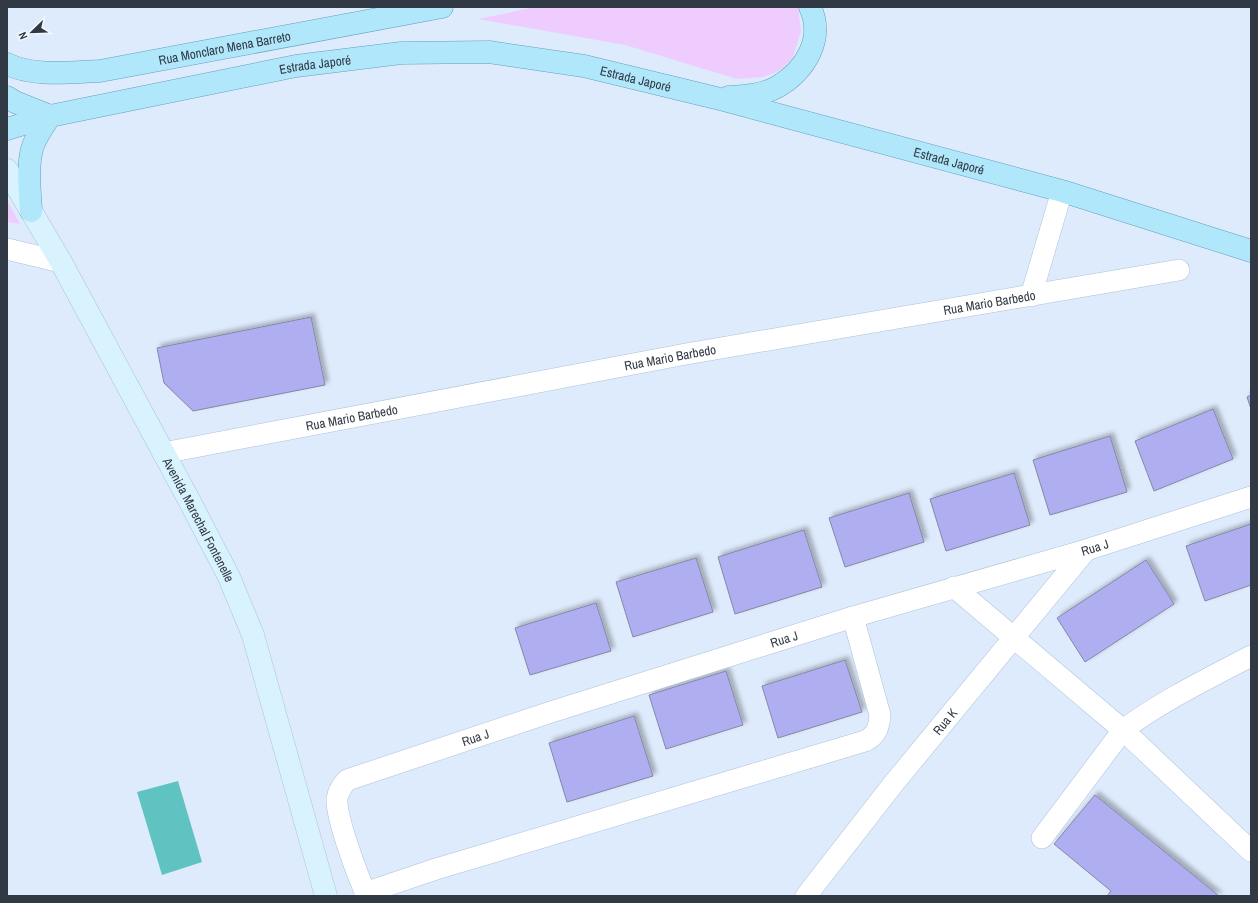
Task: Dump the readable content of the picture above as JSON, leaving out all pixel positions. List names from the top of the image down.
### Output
{
  "streets": {
    "main road": ["Rua Monclaro Mena Barreto", "Estrada Japoré", "Avenida Marechal Fontenelle"],
    "street": ["Rua Mario Barbedo", "Rua J", "Rua K"]
  },
  "crossings": [
    ["Rua Mario Barbedo", "Avenida Marechal Fontenelle"],
    ["Rua J", "Rua K"]
  ],
  "north": "bottom left"
}
